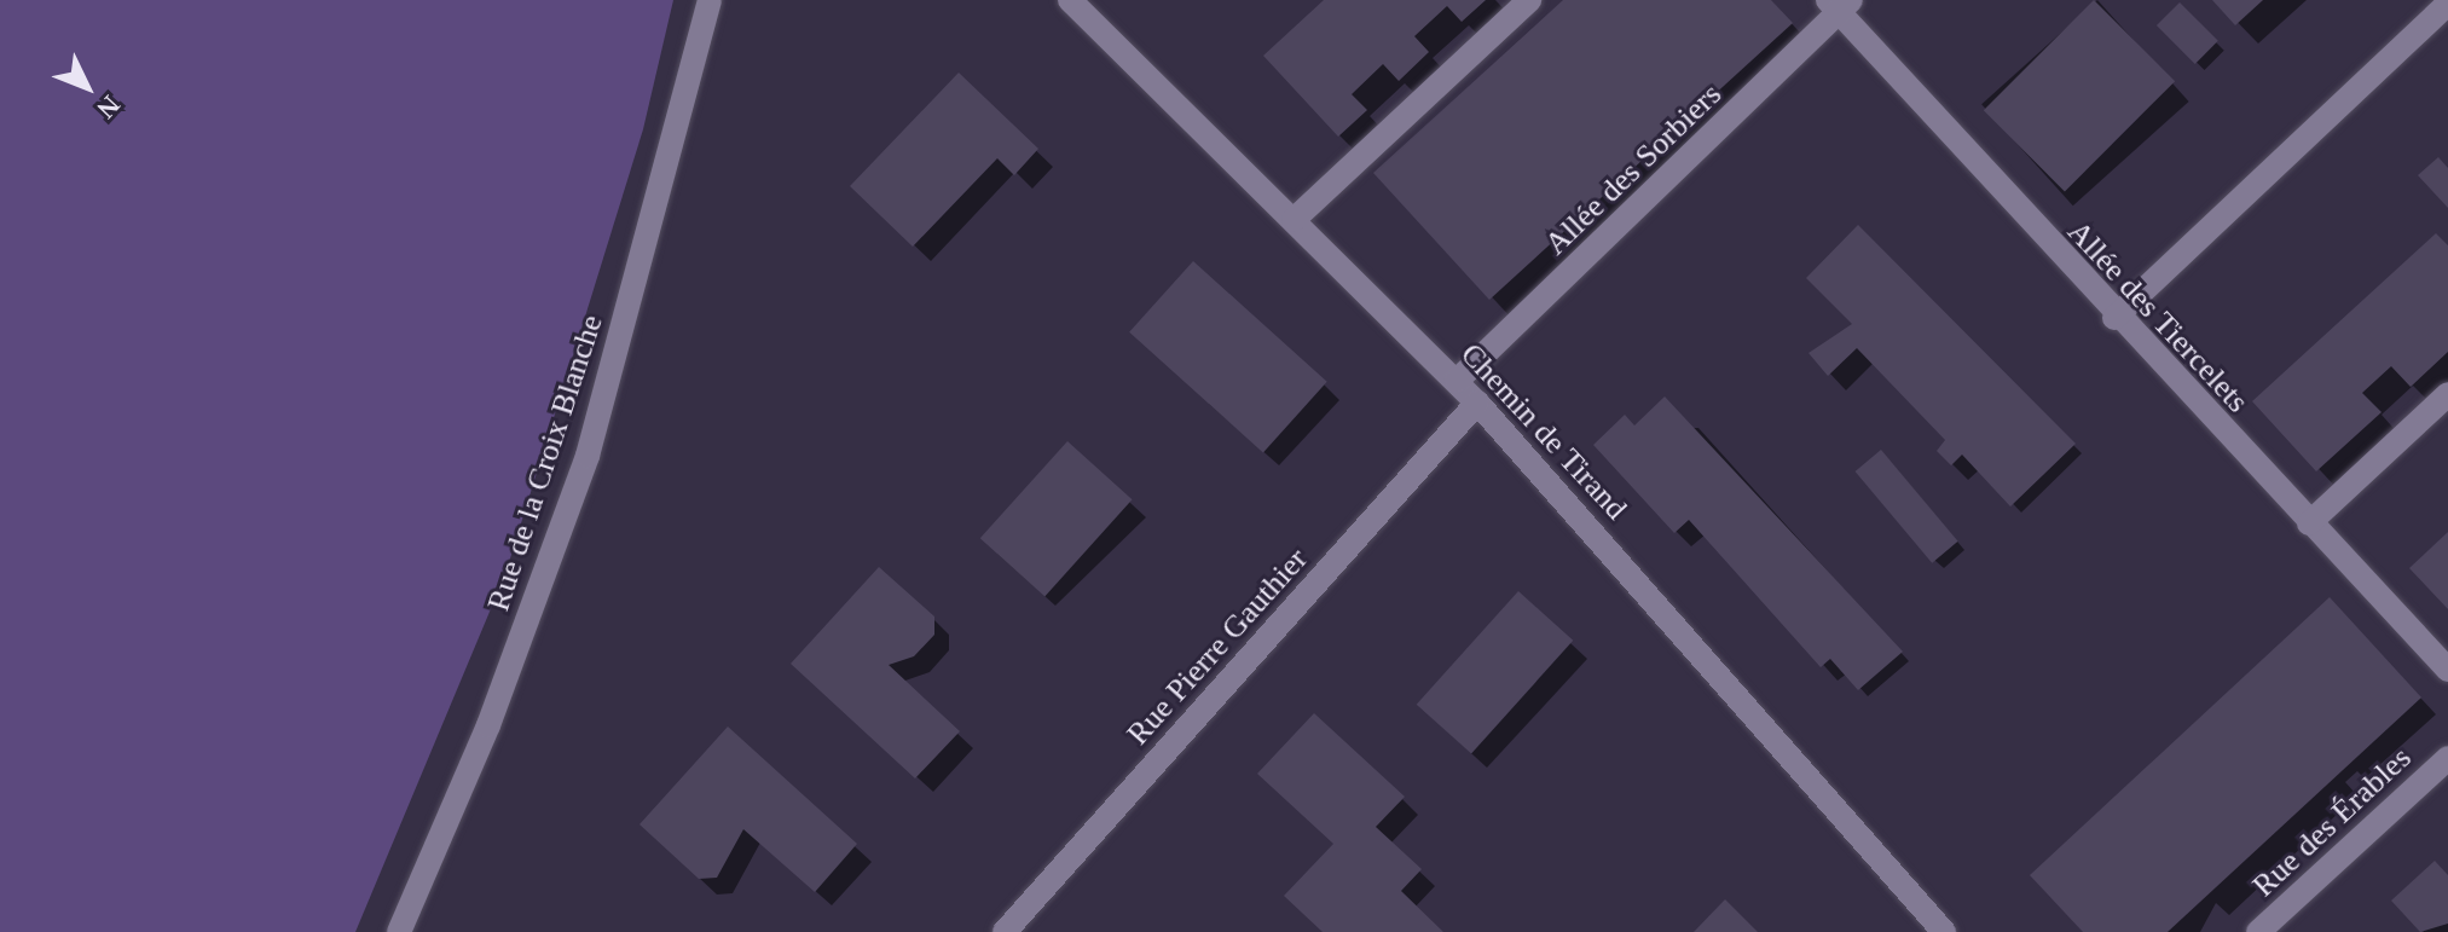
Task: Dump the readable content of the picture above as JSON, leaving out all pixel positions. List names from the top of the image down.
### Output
{
  "streets": {
    "street": [
      "Allée des Sorbiers",
      "Allée des Tiercelets",
      "Chemin de Tirand",
      "Rue de la Croix Blanche",
      "Rue Pierre Gauthier",
      "Rue des Érables"
    ]
  },
  "crossings": [
    ["Allée des Sorbiers", "Allée des Tiercelets"],
    ["Allée des Sorbiers", "Chemin de Tirand"],
    ["Chemin de Tirand", "Rue Pierre Gauthier"]
  ],
  "north": "bottom right"
}
